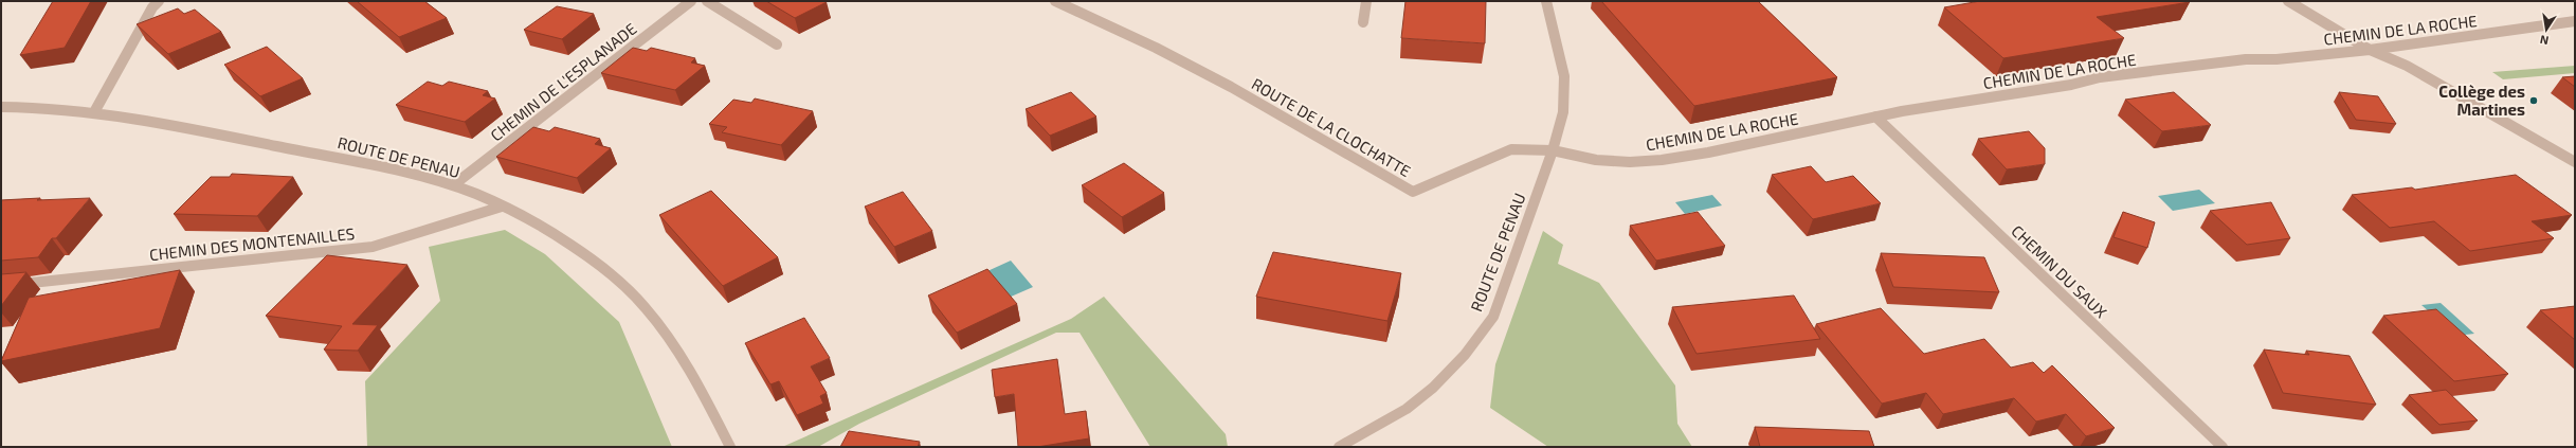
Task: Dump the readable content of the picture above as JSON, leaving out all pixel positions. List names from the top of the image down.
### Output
{
  "streets": {
    "street": [
      "CHEMIN DE LA ROCHE",
      "CHEMIN DE L'ESPLANADE",
      "ROUTE DE LA CLOCHATTE",
      "ROUTE DE PENAU",
      "CHEMIN DES MONTENAILLES",
      "CHEMIN DU SAUX"
    ]
  },
  "crossings": [
    ["CHEMIN DE LA ROCHE", "ROUTE DE LA CLOCHATTE"],
    ["CHEMIN DE LA ROCHE", "ROUTE DE PENAU"],
    ["CHEMIN DE LA ROCHE", "CHEMIN DU SAUX"],
    ["CHEMIN DE L'ESPLANADE", "ROUTE DE PENAU"],
    ["ROUTE DE LA CLOCHATTE", "ROUTE DE PENAU"],
    ["ROUTE DE PENAU", "CHEMIN DES MONTENAILLES"]
  ],
  "places": ["Collège des Martines"],
  "north": "bottom"
}
